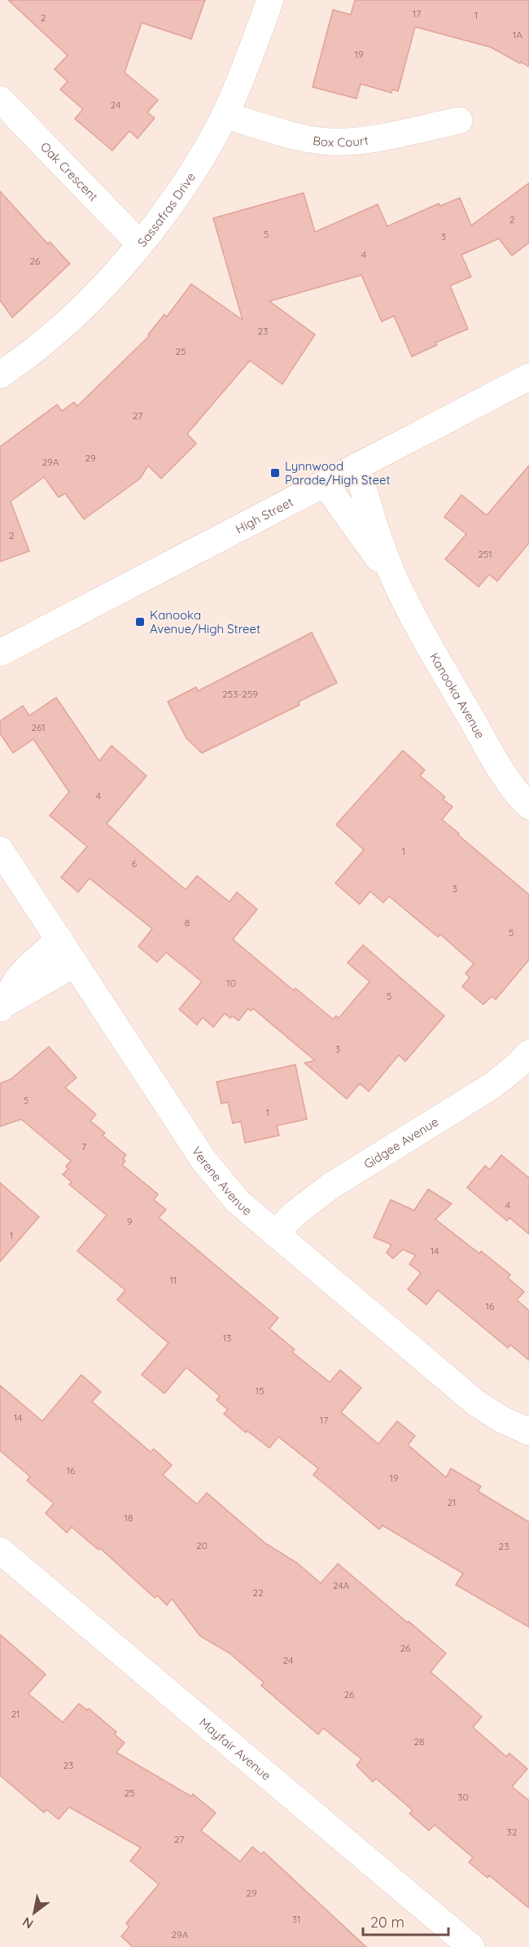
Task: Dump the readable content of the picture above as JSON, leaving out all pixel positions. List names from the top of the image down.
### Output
{
  "streets": {
    "street": [
      "Box Court",
      "Oak Crescent",
      "Sassafras Drive",
      "High Street",
      "Kanooka Avenue",
      "Gidgee Avenue",
      "Verene Avenue",
      "Mayfair Avenue"
    ]
  },
  "crossings": [
    ["Box Court", "Sassafras Drive"],
    ["Oak Crescent", "Sassafras Drive"],
    ["High Street", "Kanooka Avenue"],
    ["Gidgee Avenue", "Verene Avenue"]
  ],
  "places": {
    "transit": ["Lynnwood Parade/High Steet", "Kanooka Avenue/High Street"]
  },
  "house_numbers": [
    "17",
    "1",
    "2",
    "1A",
    "19",
    "24",
    "2",
    "5",
    "3",
    "4",
    "26",
    "23",
    "25",
    "27",
    "29",
    "29A",
    "2",
    "251",
    "253-259",
    "261",
    "4",
    "1",
    "6",
    "3",
    "8",
    "5",
    "10",
    "5",
    "3",
    "5",
    "1",
    "7",
    "4",
    "9",
    "1",
    "14",
    "11",
    "16",
    "13",
    "15",
    "14",
    "17",
    "16",
    "19",
    "21",
    "18",
    "20",
    "23",
    "24A",
    "22",
    "26",
    "24",
    "26",
    "21",
    "28",
    "23",
    "25",
    "30",
    "32",
    "27",
    "29",
    "31",
    "29A"
  ],
  "scale_bar": "20 m",
  "north": "bottom left"
}
